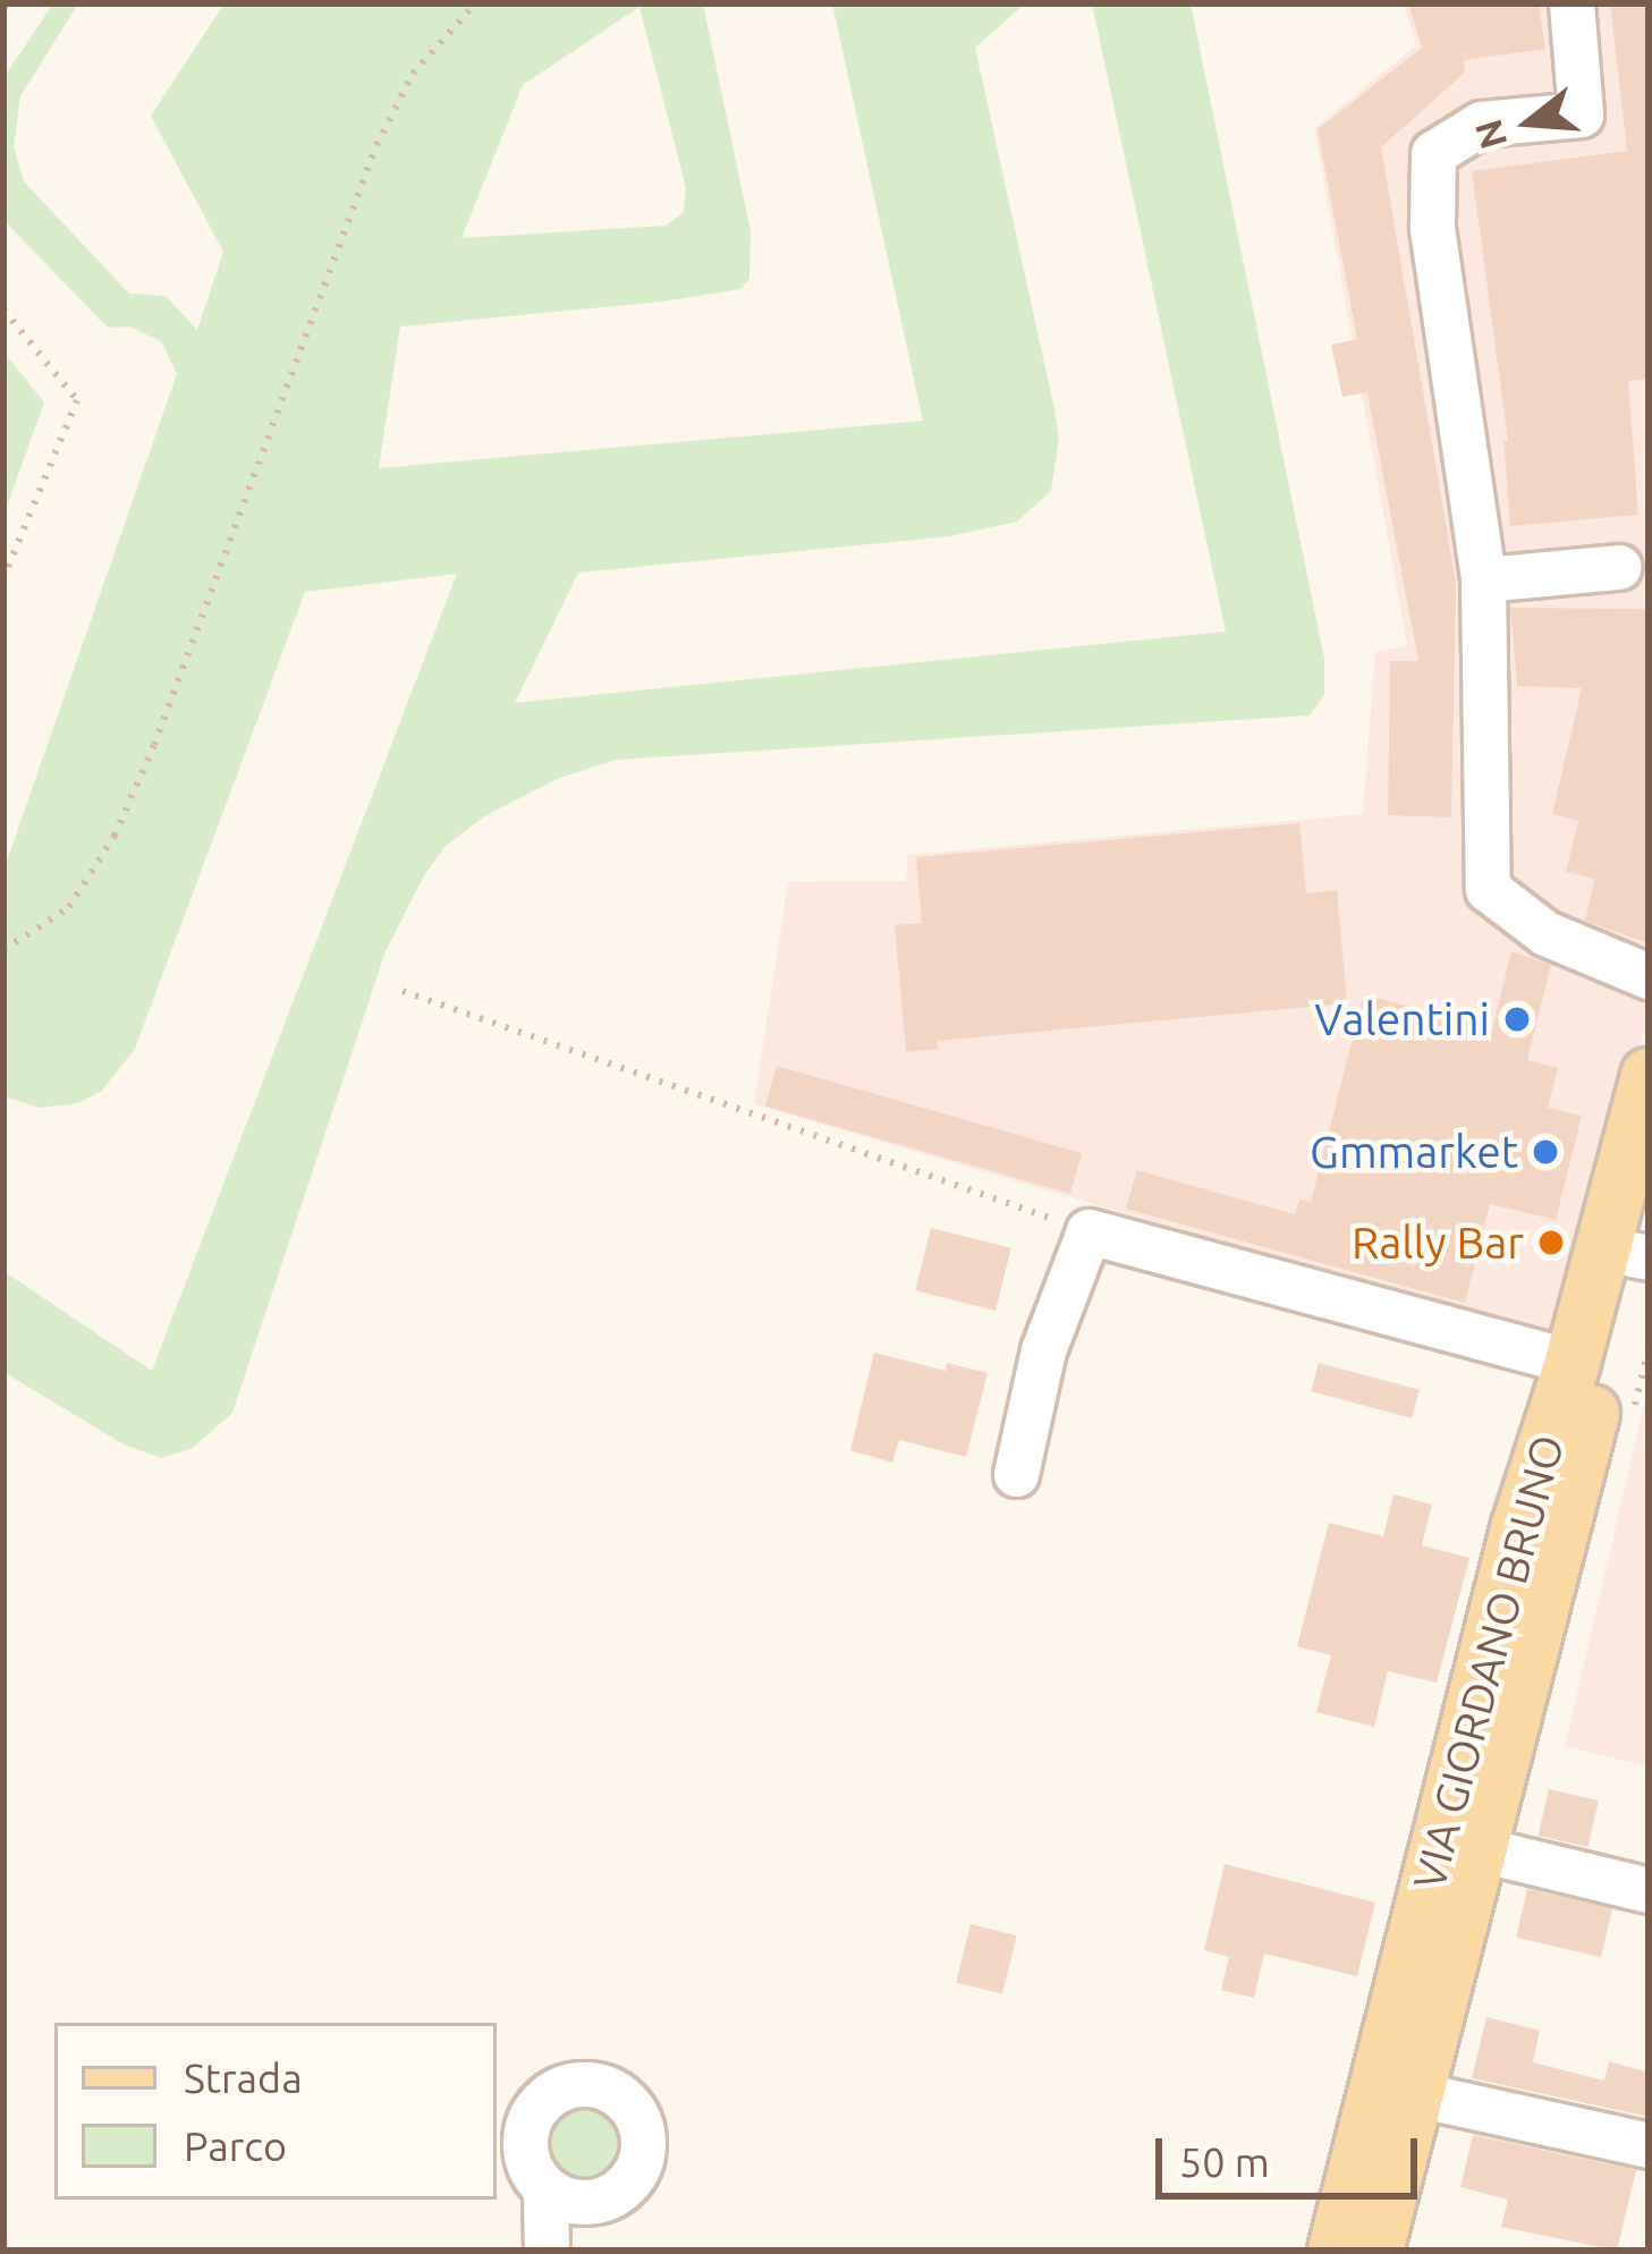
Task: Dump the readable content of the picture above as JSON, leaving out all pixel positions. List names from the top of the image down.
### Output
{
  "streets": {
    "main road": ["VIA GIORDANO BRUNO"]
  },
  "places": ["Valentini", "Gmmarket", "Rally Bar"],
  "legend": ["Strada", "Parco"],
  "scale_bar": "50 m",
  "north": "left"
}
